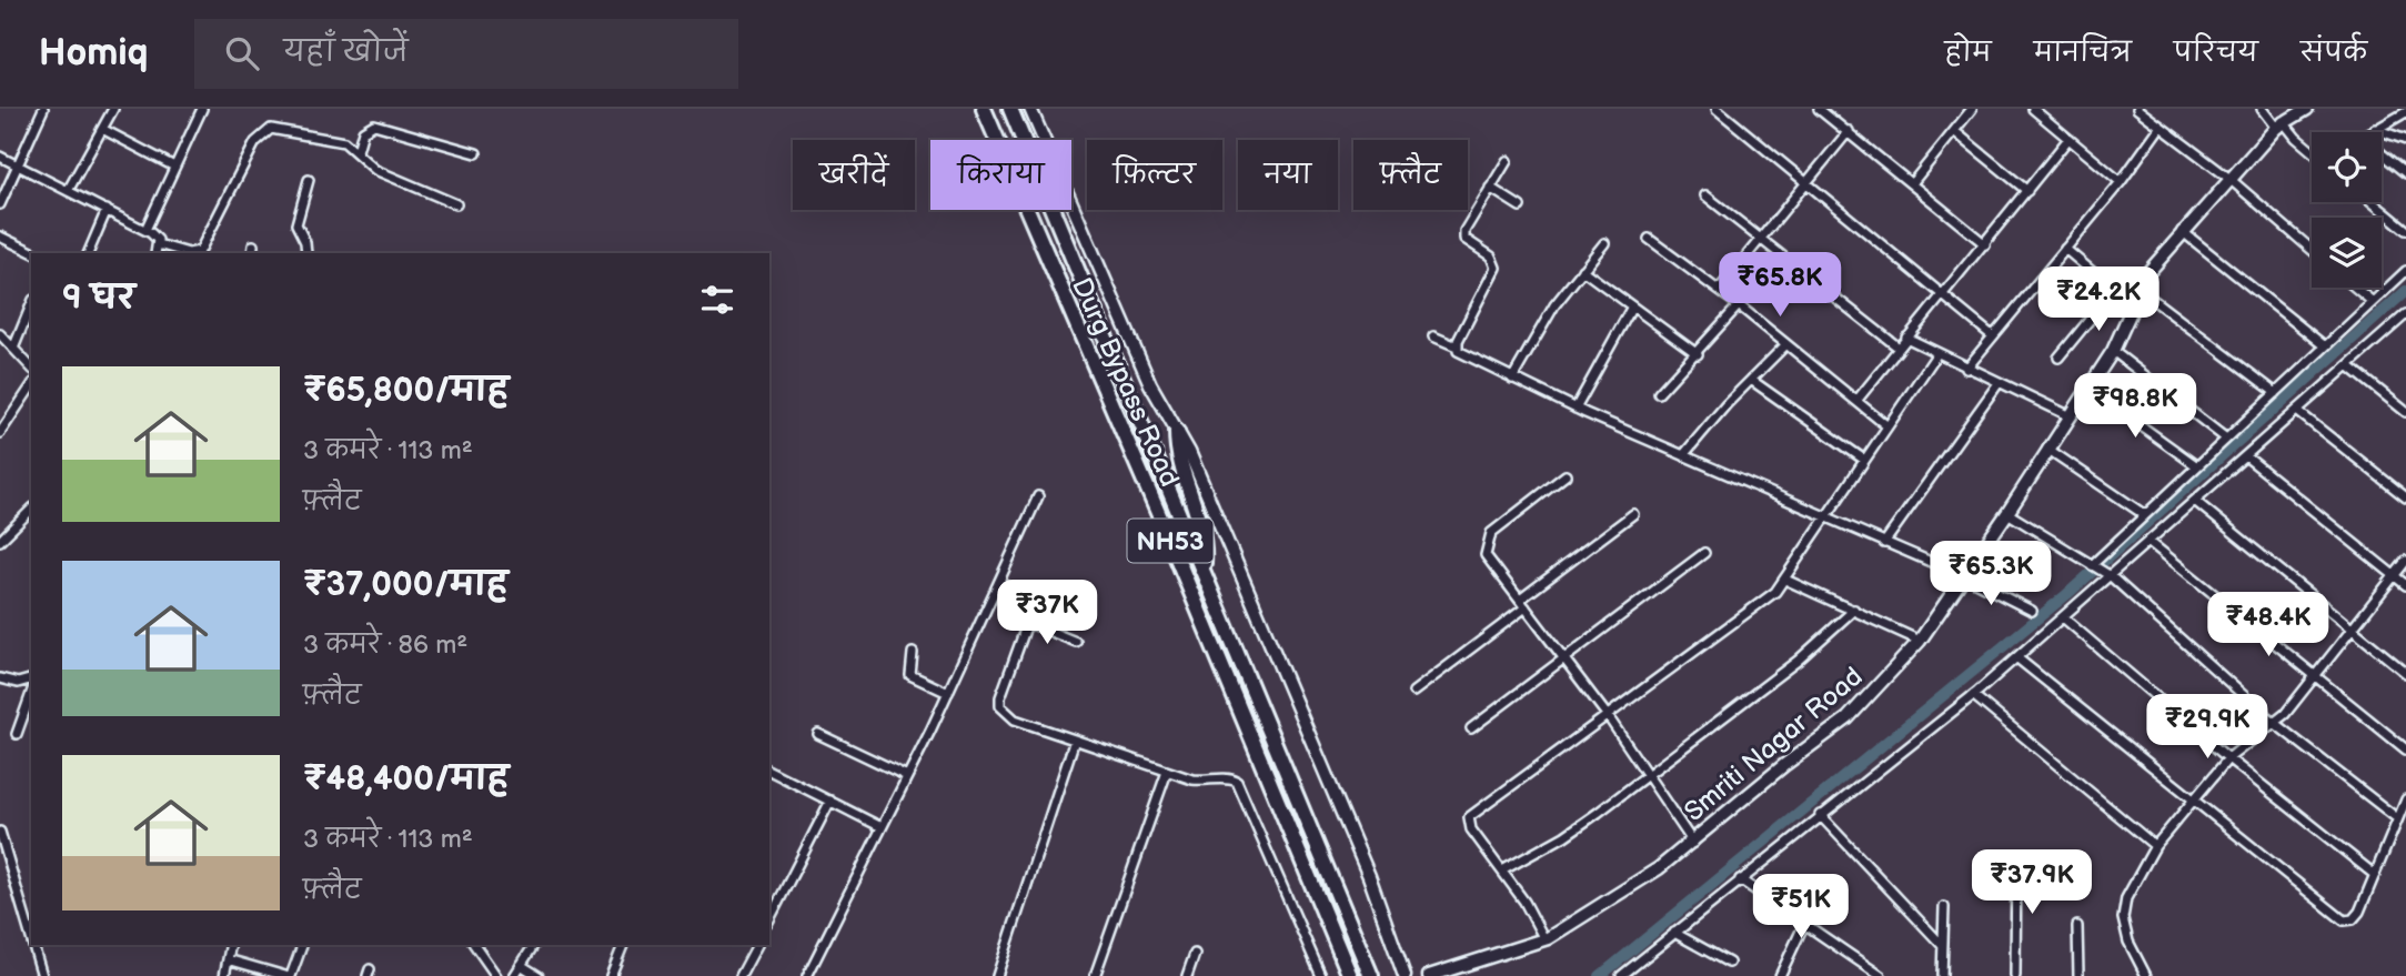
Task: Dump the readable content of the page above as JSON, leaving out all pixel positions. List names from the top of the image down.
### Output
{
  "streets": {
    "highway": ["Durg Bypass Road", "NH53"],
    "main road": ["Smriti Nagar Road"]
  },
  "page": {
    "header": "Homiq",
    "search": "यहाँ खोजें",
    "nav": [
      "होम",
      "मानचित्र",
      "परिचय",
      "संपर्क"
    ],
    "chip": [
      "खरीदें",
      "किराया",
      "फ़िल्टर",
      "नया",
      "फ़्लैट"
    ],
    "price": [
      "₹65.8K",
      "₹24.2K",
      "₹98.8K",
      "₹65.3K",
      "₹37K",
      "₹48.4K",
      "₹29.9K",
      "₹37.9K",
      "₹51K"
    ],
    "heading": "9 घर",
    "list": [
      {
        "name": "₹65,800/माह",
        "note": "3 कमरे · 113 m² · फ़्लैट"
      },
      {
        "name": "₹37,000/माह",
        "note": "3 कमरे · 86 m² · फ़्लैट"
      },
      {
        "name": "₹48,400/माह",
        "note": "3 कमरे · 113 m² · फ़्लैट"
      }
    ]
  }
}
